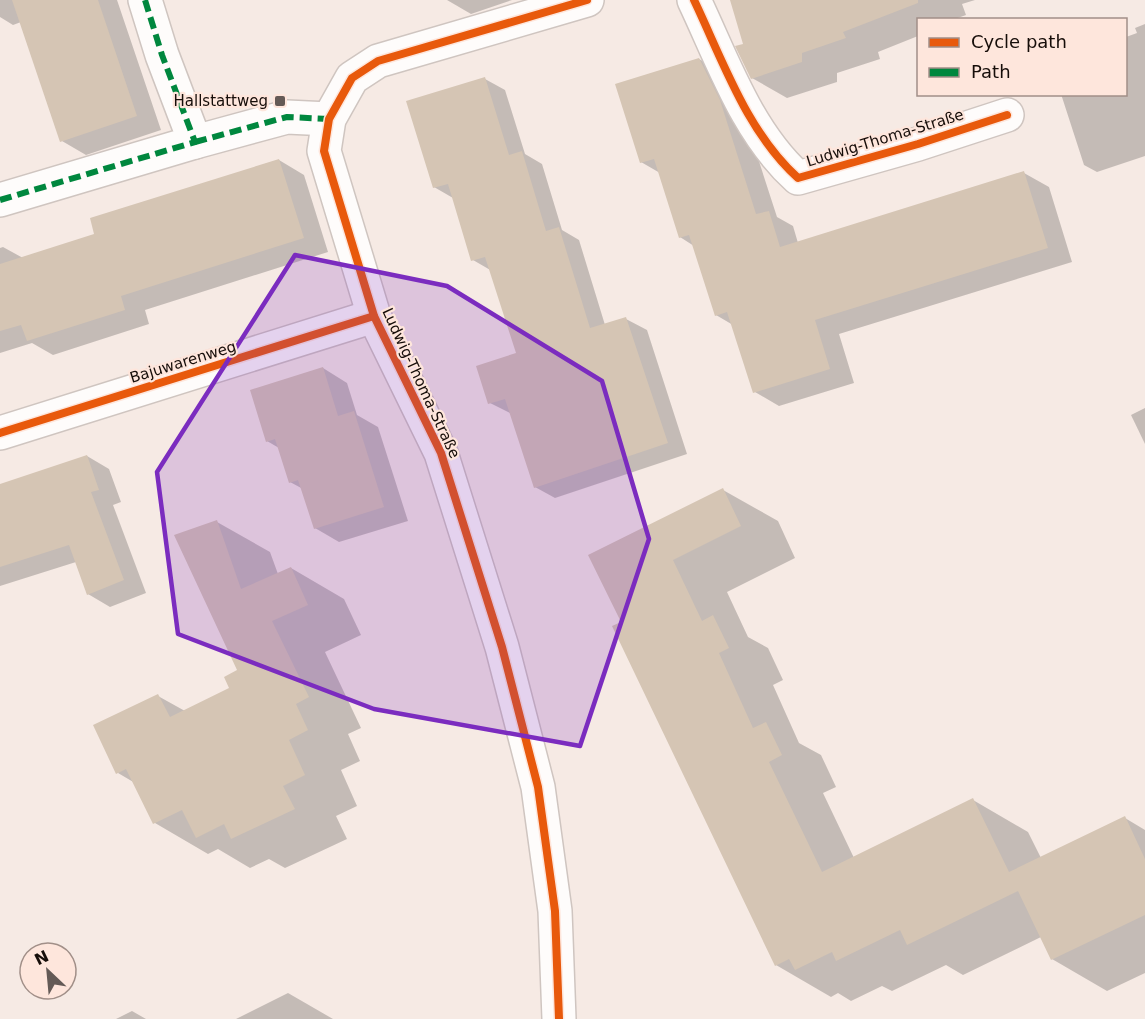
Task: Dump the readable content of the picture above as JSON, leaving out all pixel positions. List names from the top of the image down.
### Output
{
  "streets": {
    "street": ["Ludwig-Thoma-Straße", "Bajuwarenweg"]
  },
  "crossings": [
    ["Ludwig-Thoma-Straße", "Bajuwarenweg"]
  ],
  "places": {
    "transit": ["Hallstattweg"]
  },
  "legend": ["Cycle path", "Path"],
  "north": "top left"
}
